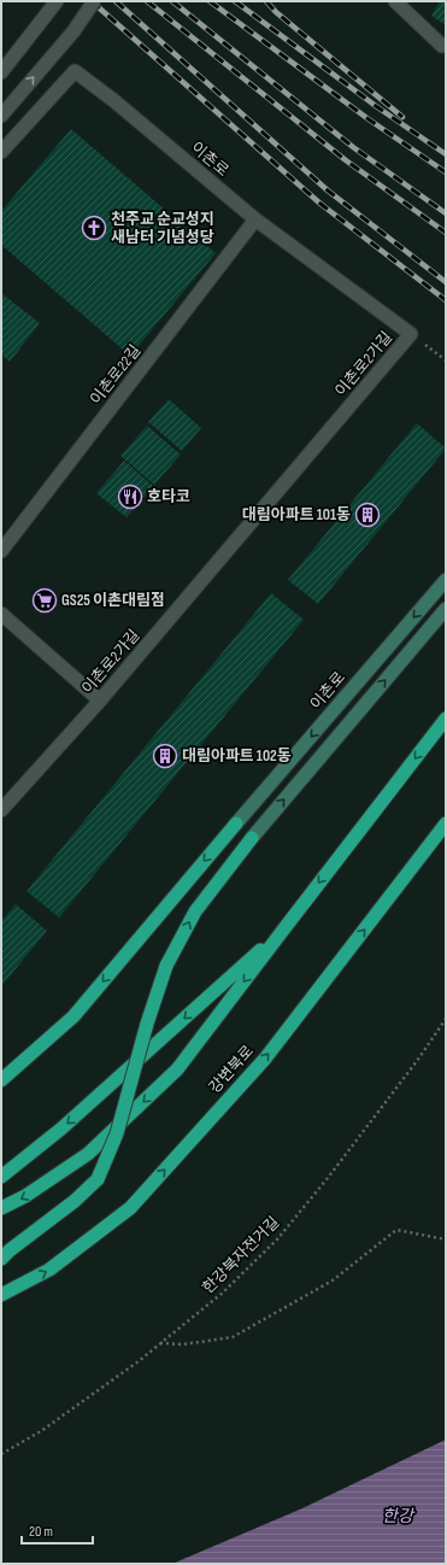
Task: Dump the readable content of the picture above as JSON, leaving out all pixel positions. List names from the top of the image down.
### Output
{
  "streets": {
    "highway": ["강변북로"],
    "main road": ["이촌로"],
    "street": ["이촌로2가길", "이촌로22길"],
    "path": ["한강북자전거길"]
  },
  "crossings": [
    ["이촌로", "이촌로2가길"],
    ["이촌로", "이촌로22길"]
  ],
  "one_way": ["이촌로"],
  "water": ["한강"],
  "places": {
    "church": ["천주교 순교성지 새남터 기념성당"],
    "restaurant": ["호타코"],
    "building": ["대림아파트 101동", "대림아파트 102동"],
    "supermarket": ["GS25 이촌대림점"]
  },
  "scale_bar": "20 m"
}
